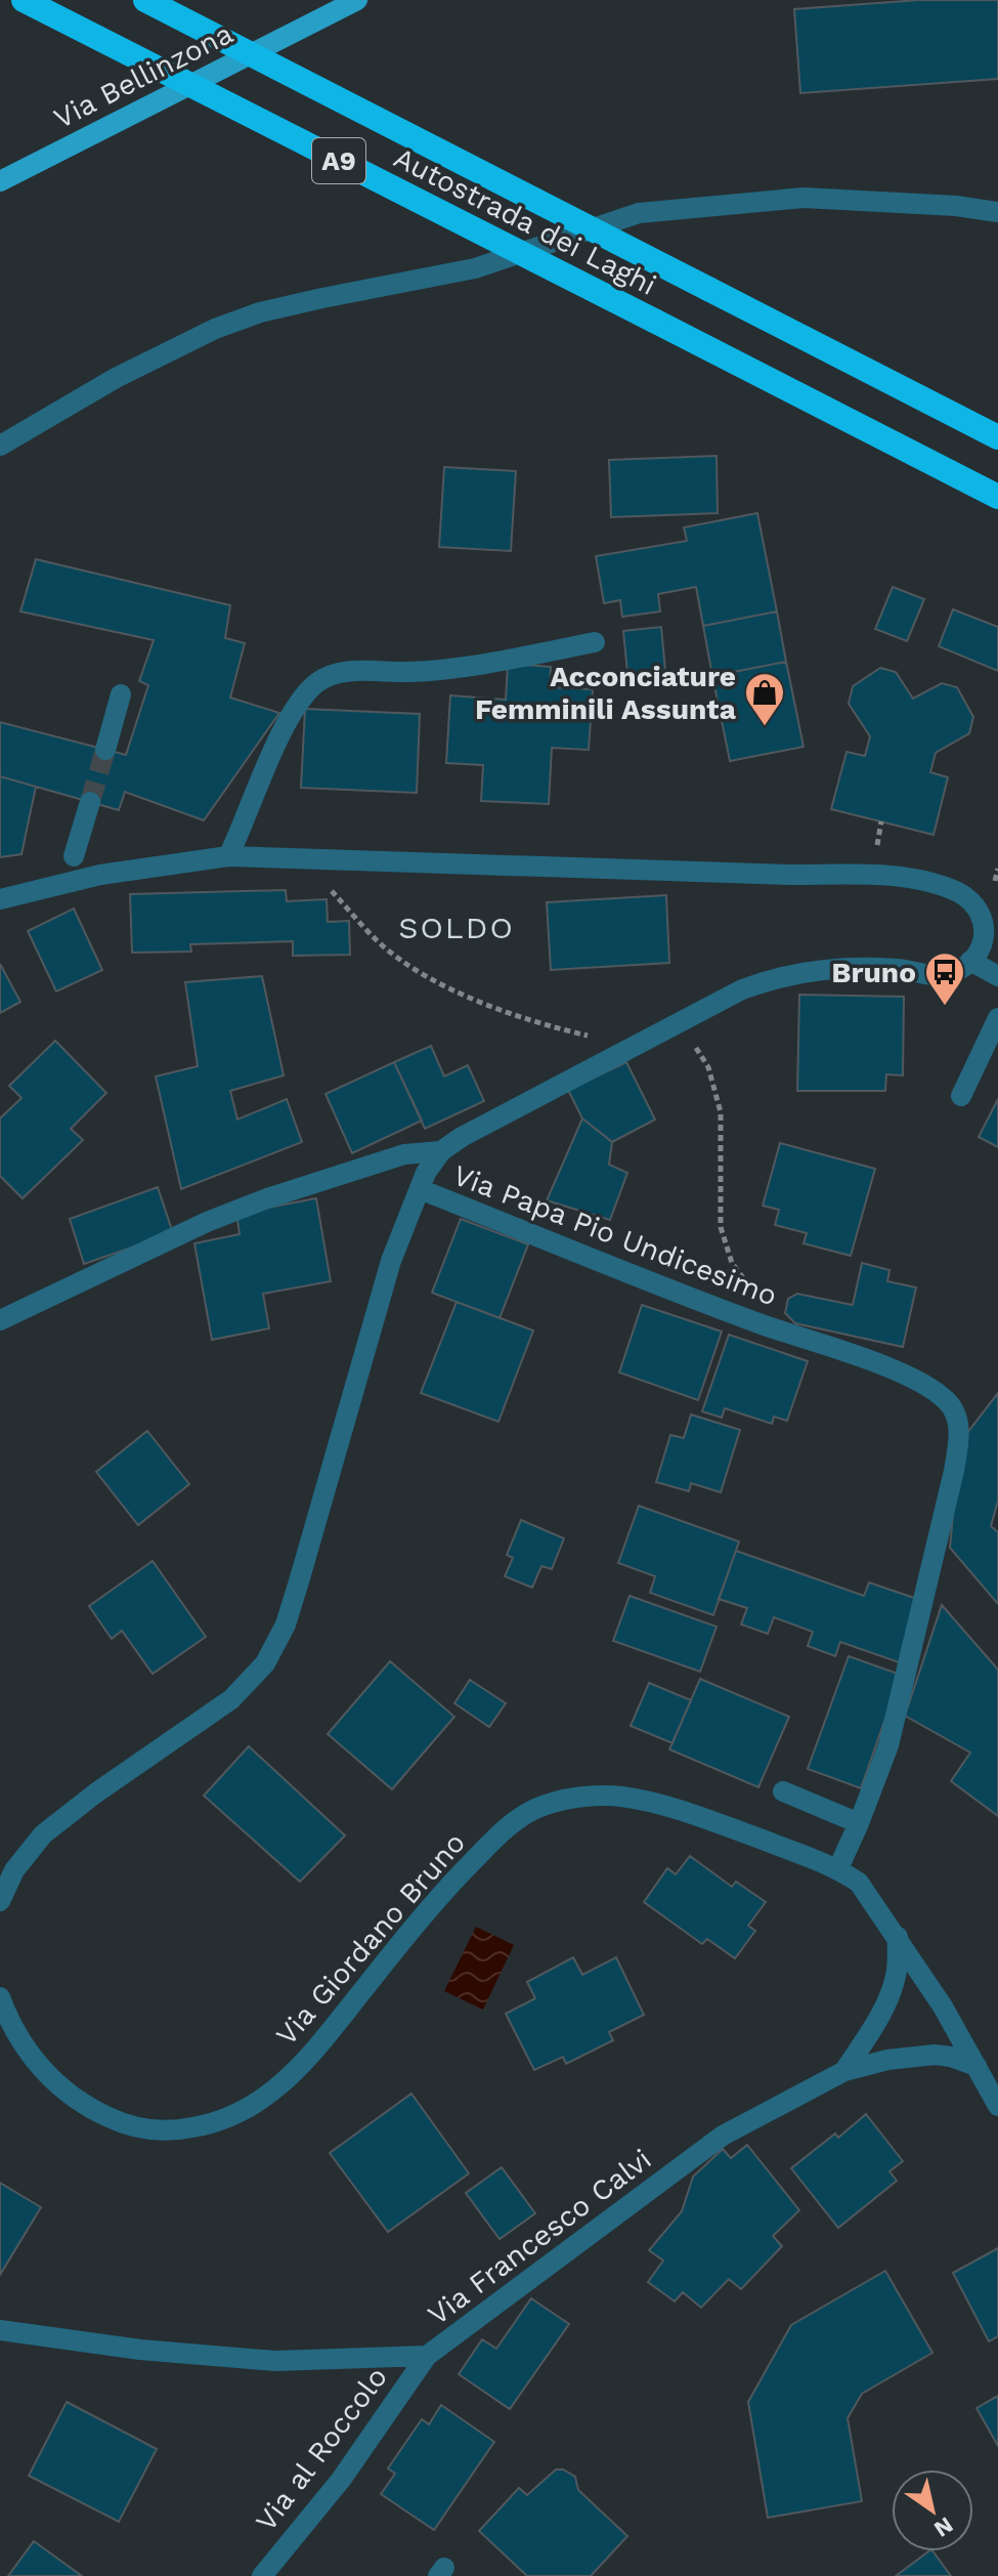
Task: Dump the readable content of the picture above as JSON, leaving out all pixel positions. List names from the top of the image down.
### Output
{
  "streets": {
    "highway": ["A9", "Autostrada dei Laghi"],
    "main road": ["Via Bellinzona"],
    "street": [
      "Via Papa Pio Undicesimo",
      "Via Giordano Bruno",
      "Via Francesco Calvi",
      "Via al Roccolo"
    ]
  },
  "crossings": [
    ["Via Papa Pio Undicesimo", "Via Giordano Bruno"],
    ["Via Francesco Calvi", "Via al Roccolo"]
  ],
  "districts": ["SOLDO"],
  "places": {
    "shop": ["Acconciature Femminili Assunta"],
    "bus stop": ["Bruno"]
  },
  "north": "bottom right"
}
